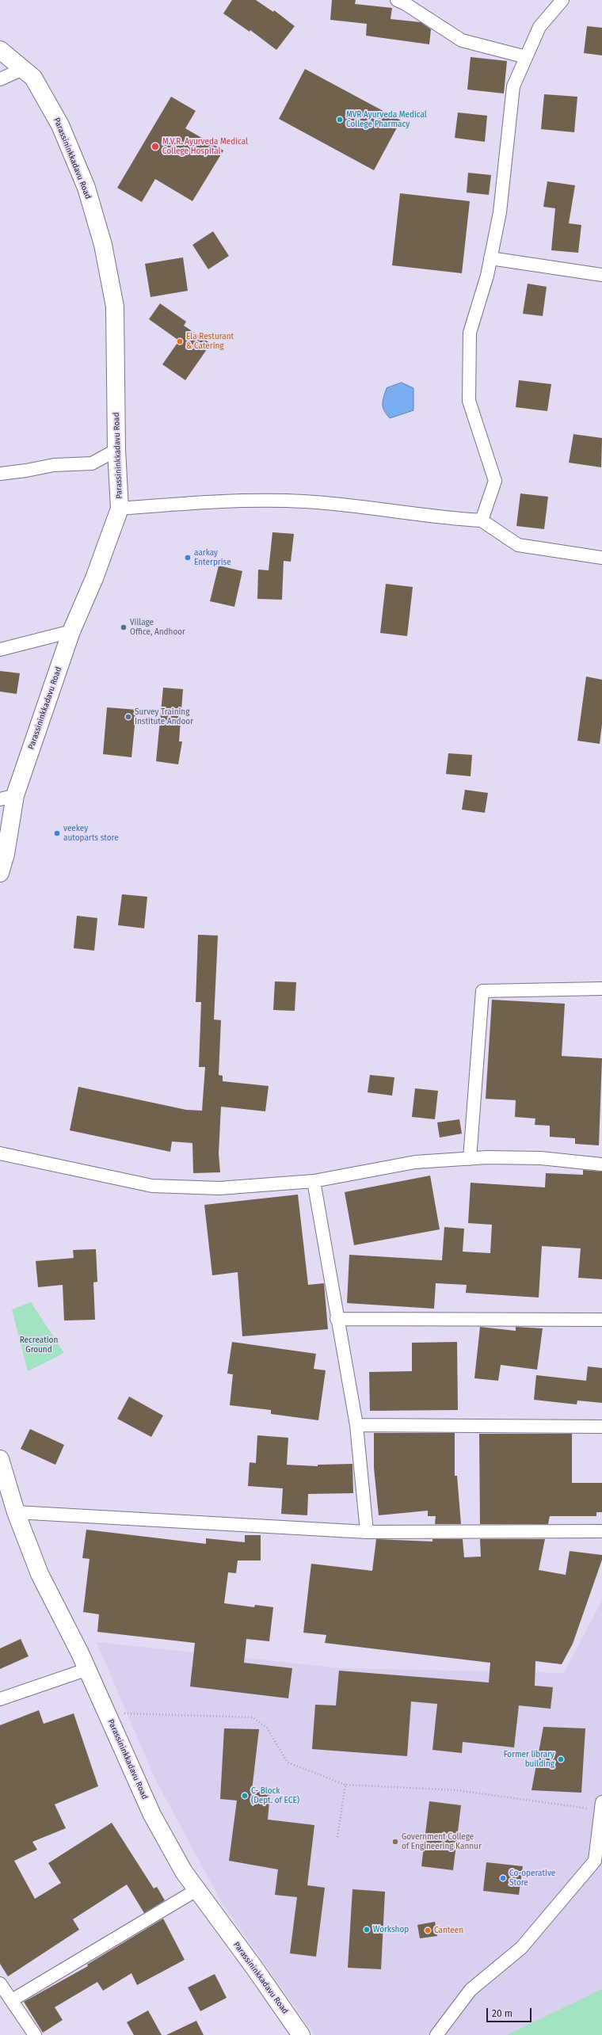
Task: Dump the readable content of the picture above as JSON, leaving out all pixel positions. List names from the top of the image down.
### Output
{
  "streets": {
    "main road": ["Parassininkkadavu Road"]
  },
  "parks": ["Recreation Ground"],
  "places": [
    "MVR Ayurveda Medical College Pharmacy",
    "M.V.R. Ayurveda Medical College Hospital",
    "Ela Resturant & Catering",
    "aarkay Enterprise",
    "Village Office, Andhoor",
    "Survey Training Institute Andoor",
    "veekey autoparts store",
    "Former library building",
    "C- Block (Dept. of ECE)",
    "Government College of Engineering Kannur",
    "Co-operative Store",
    "Workshop",
    "Canteen"
  ],
  "scale_bar": "20 m"
}
